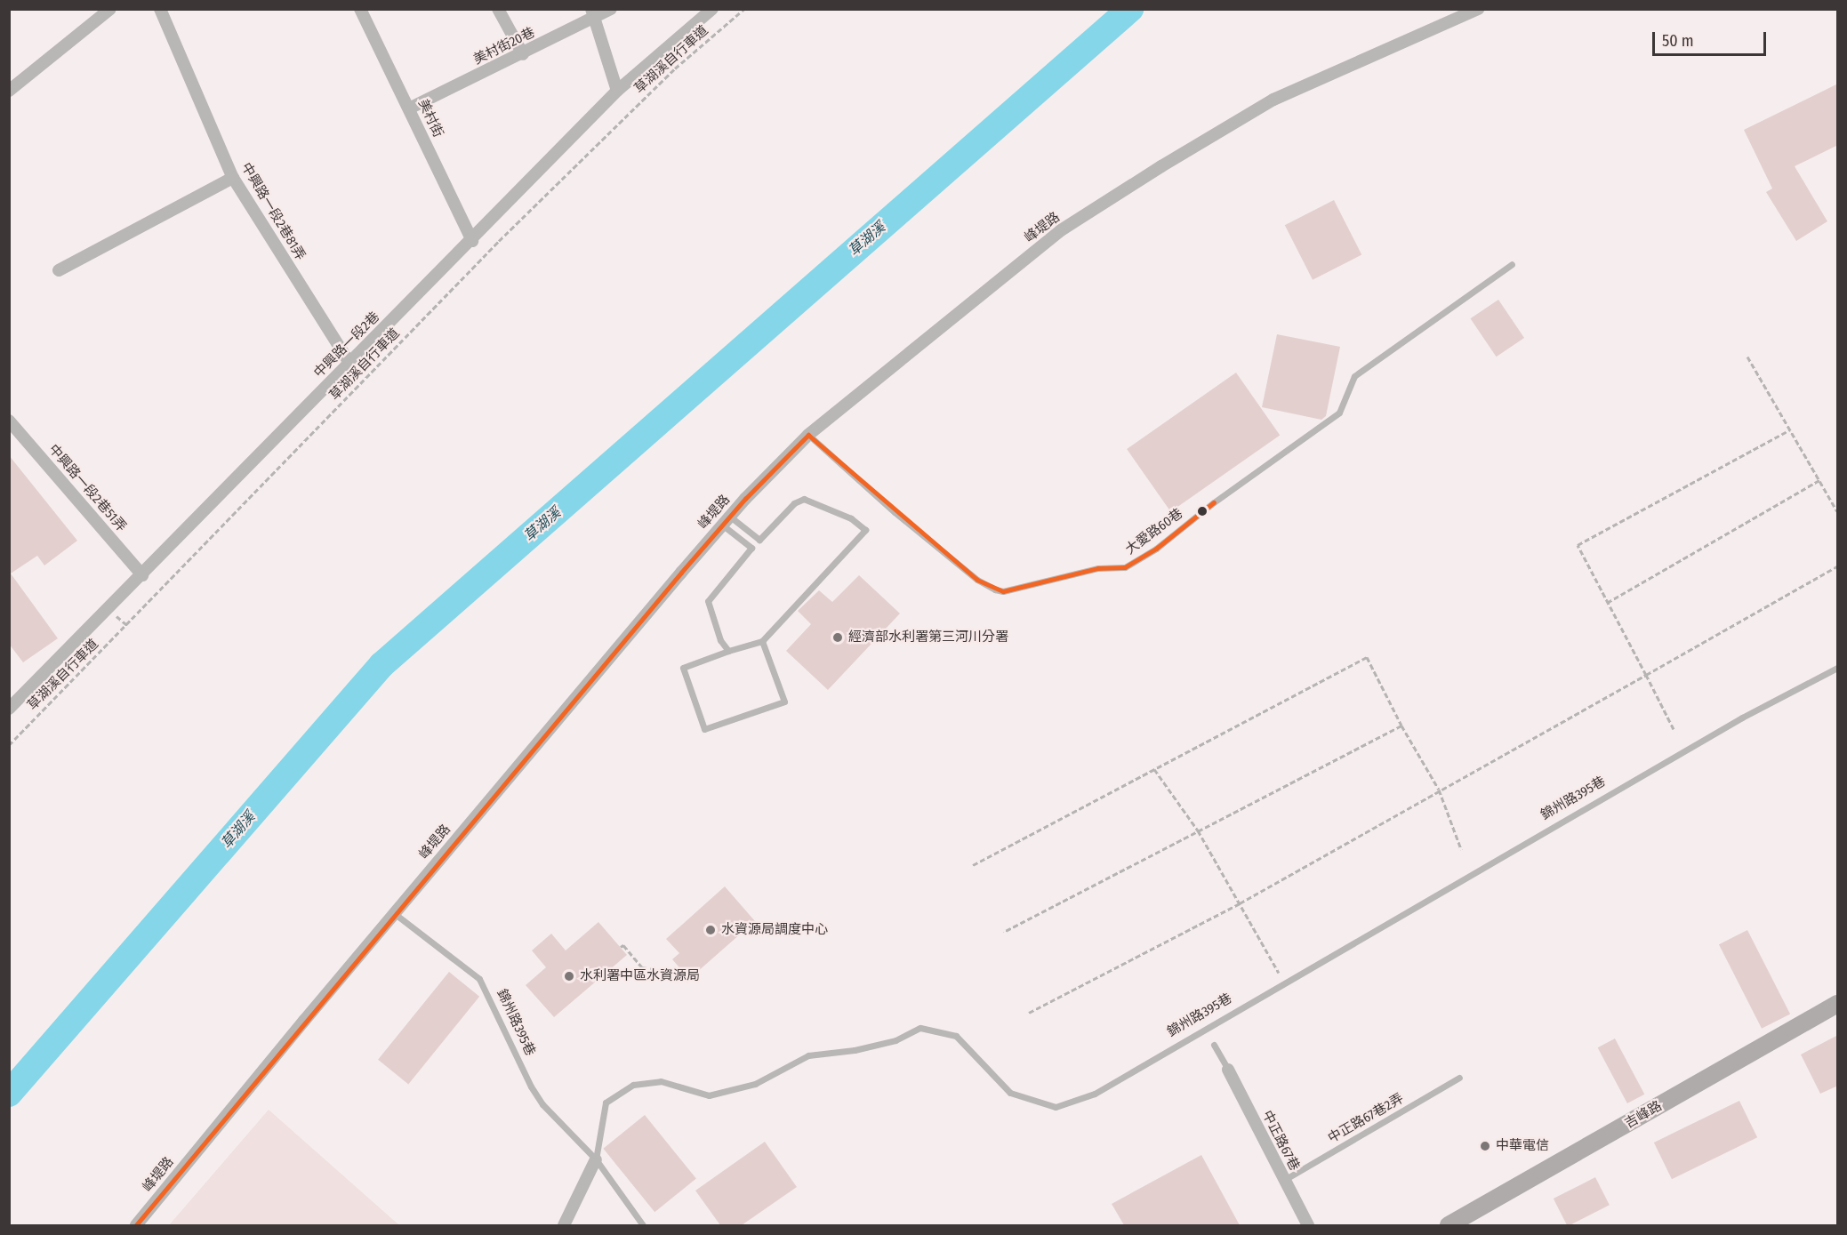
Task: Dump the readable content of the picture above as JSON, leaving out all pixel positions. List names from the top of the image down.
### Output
{
  "streets": {
    "street": [
      "美村街20巷",
      "美村街",
      "中興路一段2巷81弄",
      "峰堤路",
      "中興路一段2巷",
      "中興路一段2巷51弄",
      "錦州路395巷",
      "吉峰路",
      "中正路67巷"
    ],
    "lane": ["大愛路60巷", "中正路67巷2弄"],
    "path": ["草湖溪自行車道"]
  },
  "crossings": [
    ["美村街20巷", "美村街"],
    ["美村街", "中興路一段2巷"],
    ["中興路一段2巷81弄", "中興路一段2巷"],
    ["峰堤路", "大愛路60巷"],
    ["峰堤路", "錦州路395巷"],
    ["中興路一段2巷", "中興路一段2巷51弄"],
    ["中正路67巷2弄", "中正路67巷"]
  ],
  "water": ["草湖溪"],
  "places": [
    "經濟部水利署第三河川分署",
    "水資源局調度中心",
    "水利署中區水資源局",
    "中華電信"
  ],
  "scale_bar": "50 m"
}
